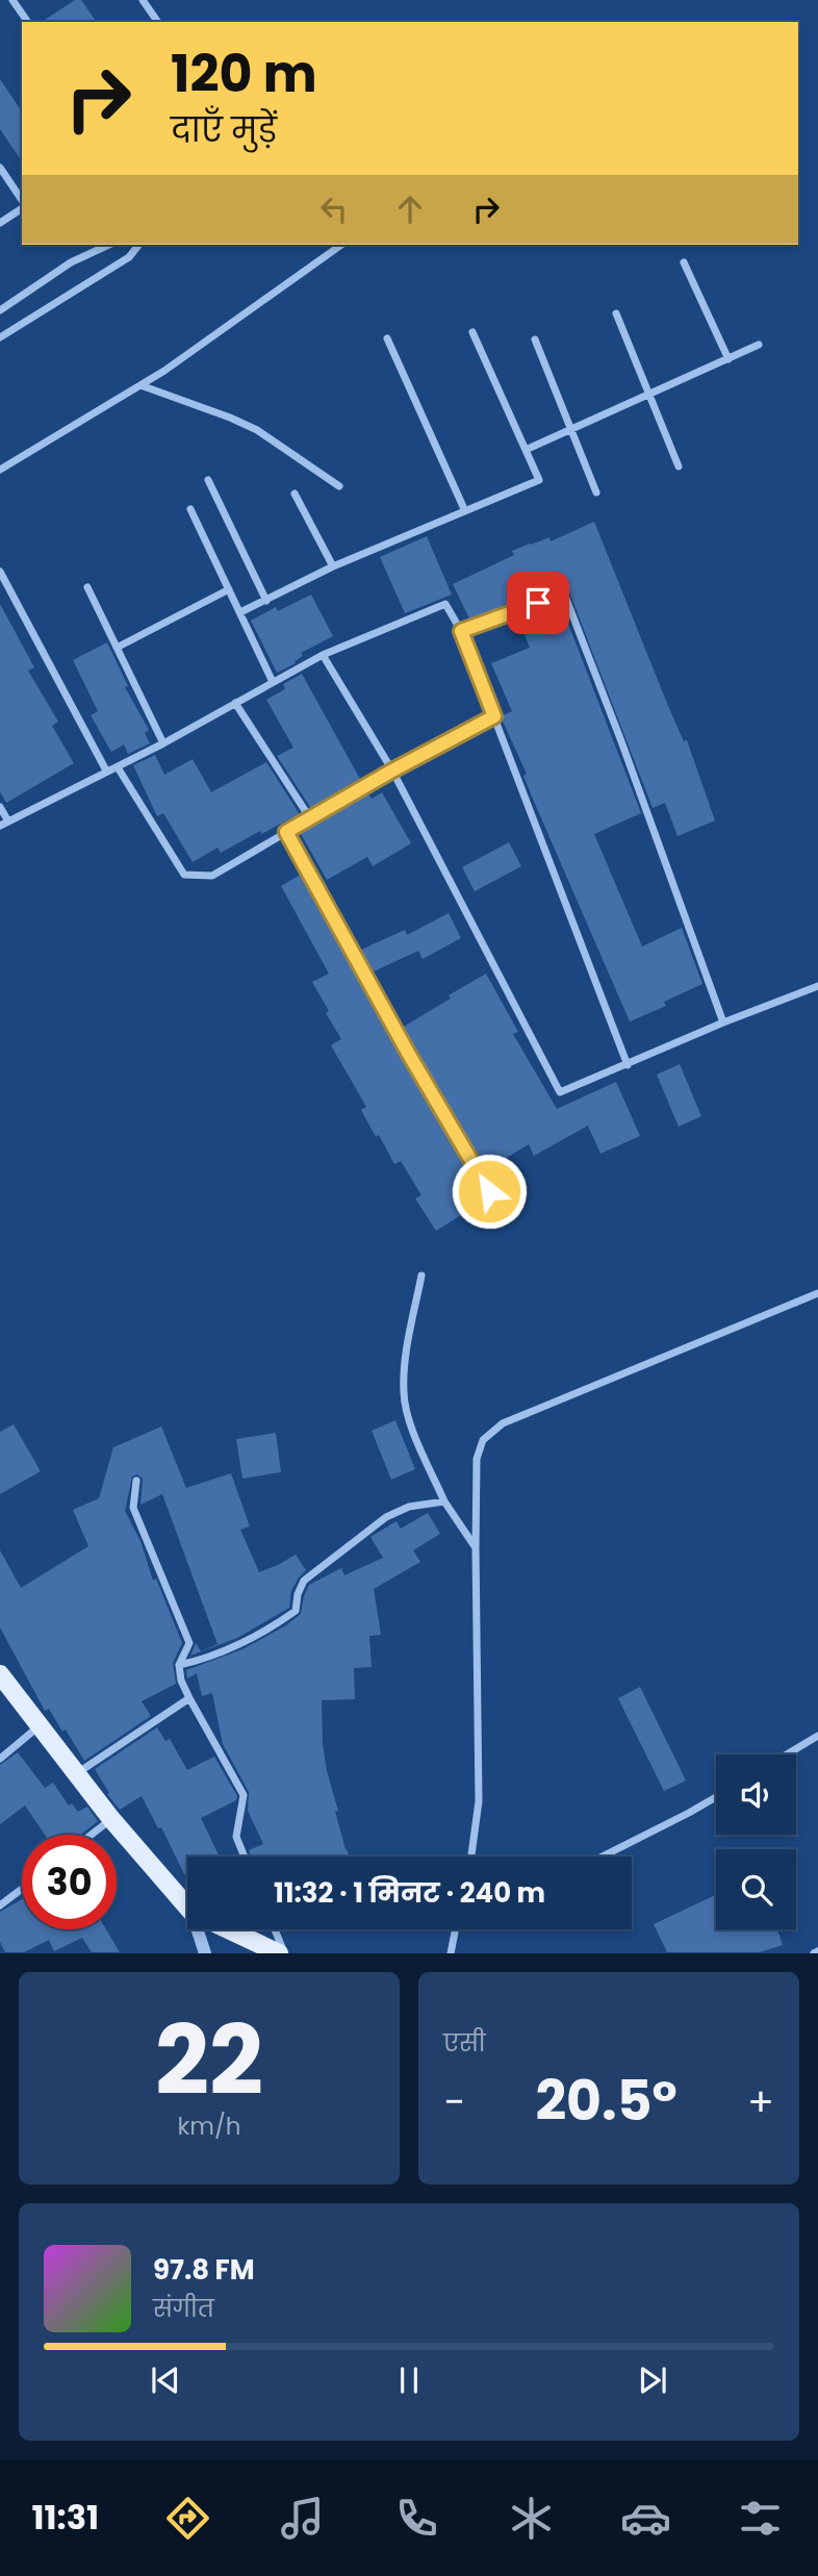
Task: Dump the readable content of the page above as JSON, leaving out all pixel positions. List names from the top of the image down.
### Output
{
  "page": {
    "turn": ["120 m", "दाएँ मुड़ें"],
    "limit": "30",
    "trip": "11:32 · 1 मिनट · 240 m",
    "tile": [
      ["22", "km/h"],
      "एसी"
    ],
    "heat": ["−", "20.5°", "+"],
    "song": ["97.8 FM", "संगीत"],
    "tabs": "11:31"
  }
}
